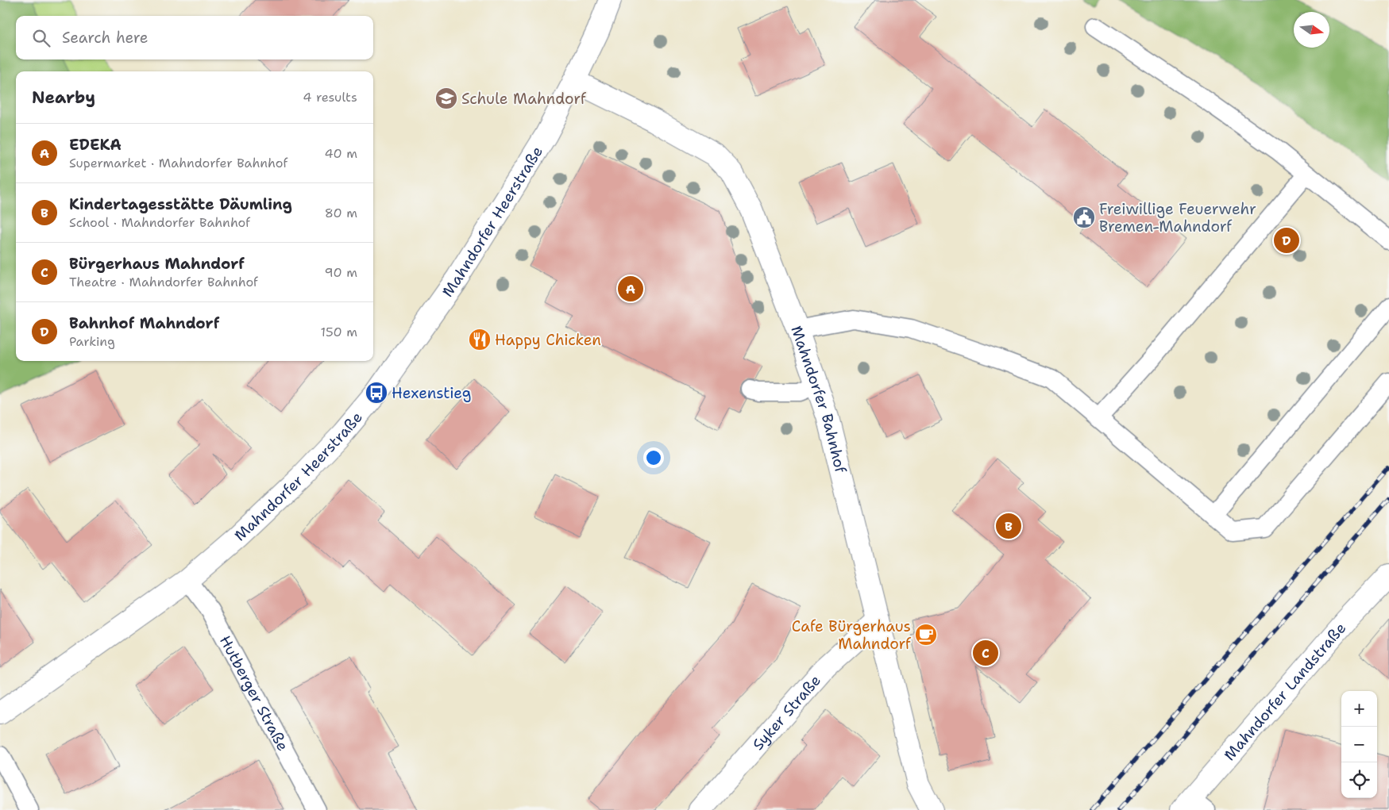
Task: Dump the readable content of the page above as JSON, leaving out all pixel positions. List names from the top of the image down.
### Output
{
  "streets": {
    "street": [
      "Mahndorfer Heerstraße",
      "Mahndorfer Bahnhof",
      "Mahndorfer Landstraße",
      "Syker Straße"
    ],
    "lane": ["Hutberger Straße"]
  },
  "crossings": [
    ["Mahndorfer Heerstraße", "Mahndorfer Bahnhof"],
    ["Mahndorfer Heerstraße", "Hutberger Straße"],
    ["Mahndorfer Bahnhof", "Syker Straße"]
  ],
  "places": {
    "school or university": ["Schule Mahndorf"],
    "public building": ["Freiwillige Feuerwehr Bremen-Mahndorf"],
    "restaurant": ["Happy Chicken"],
    "bus stop": ["Hexenstieg"],
    "cafe": ["Cafe Bürgerhaus Mahndorf"]
  },
  "north": "right",
  "page": {
    "search": "Search here",
    "heading": ["Nearby", "4 results"],
    "list": [
      {
        "mark": "A",
        "name": "EDEKA",
        "note": "Supermarket · Mahndorfer Bahnhof",
        "value": "40 m"
      },
      {
        "mark": "B",
        "name": "Kindertagesstätte Däumling",
        "note": "School · Mahndorfer Bahnhof",
        "value": "80 m"
      },
      {
        "mark": "C",
        "name": "Bürgerhaus Mahndorf",
        "note": "Theatre · Mahndorfer Bahnhof",
        "value": "90 m"
      },
      {
        "mark": "D",
        "name": "Bahnhof Mahndorf",
        "note": "Parking",
        "value": "150 m"
      }
    ],
    "pins": [
      "D",
      "A",
      "B",
      "C"
    ],
    "map_buttons": ["+", "−"]
  }
}
